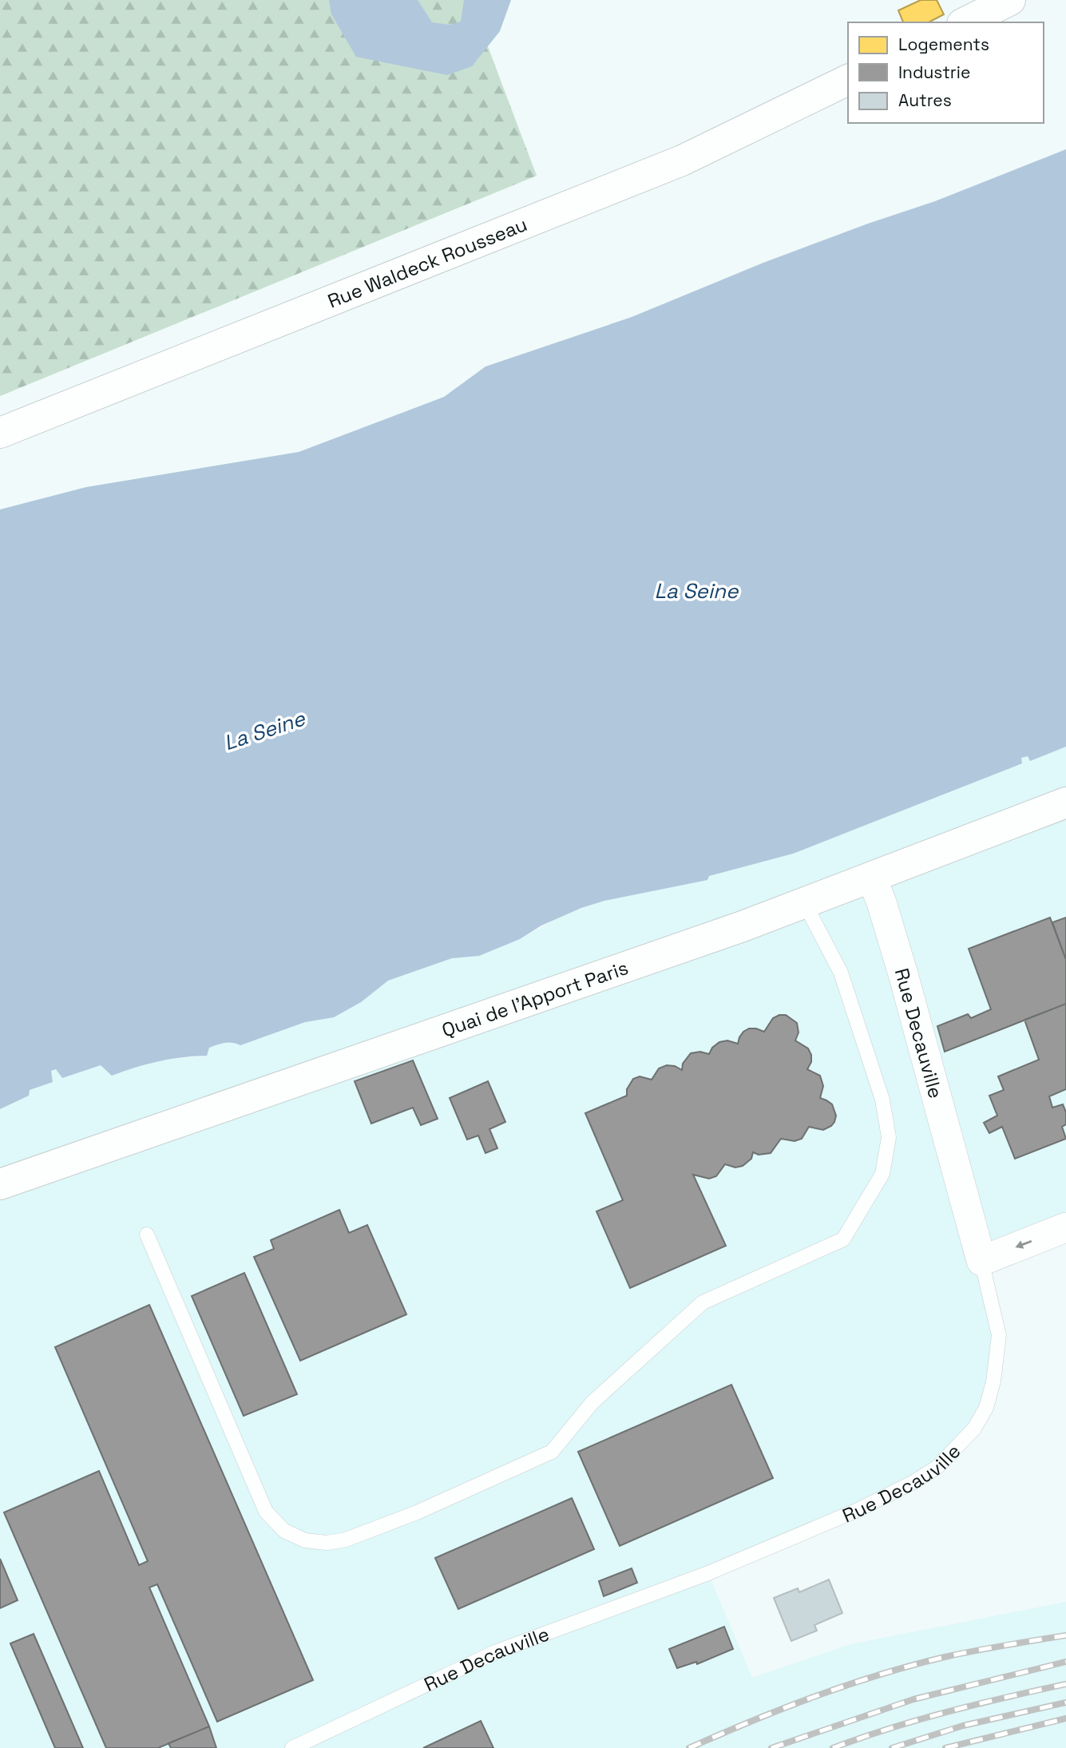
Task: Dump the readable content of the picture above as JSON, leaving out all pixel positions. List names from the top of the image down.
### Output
{
  "streets": {
    "main road": ["Rue Waldeck Rousseau", "Quai de l'Apport Paris"],
    "street": ["Rue Decauville"]
  },
  "crossings": [
    ["Quai de l'Apport Paris", "Rue Decauville"]
  ],
  "water": ["La Seine"],
  "legend": ["Logements", "Industrie", "Autres"]
}
